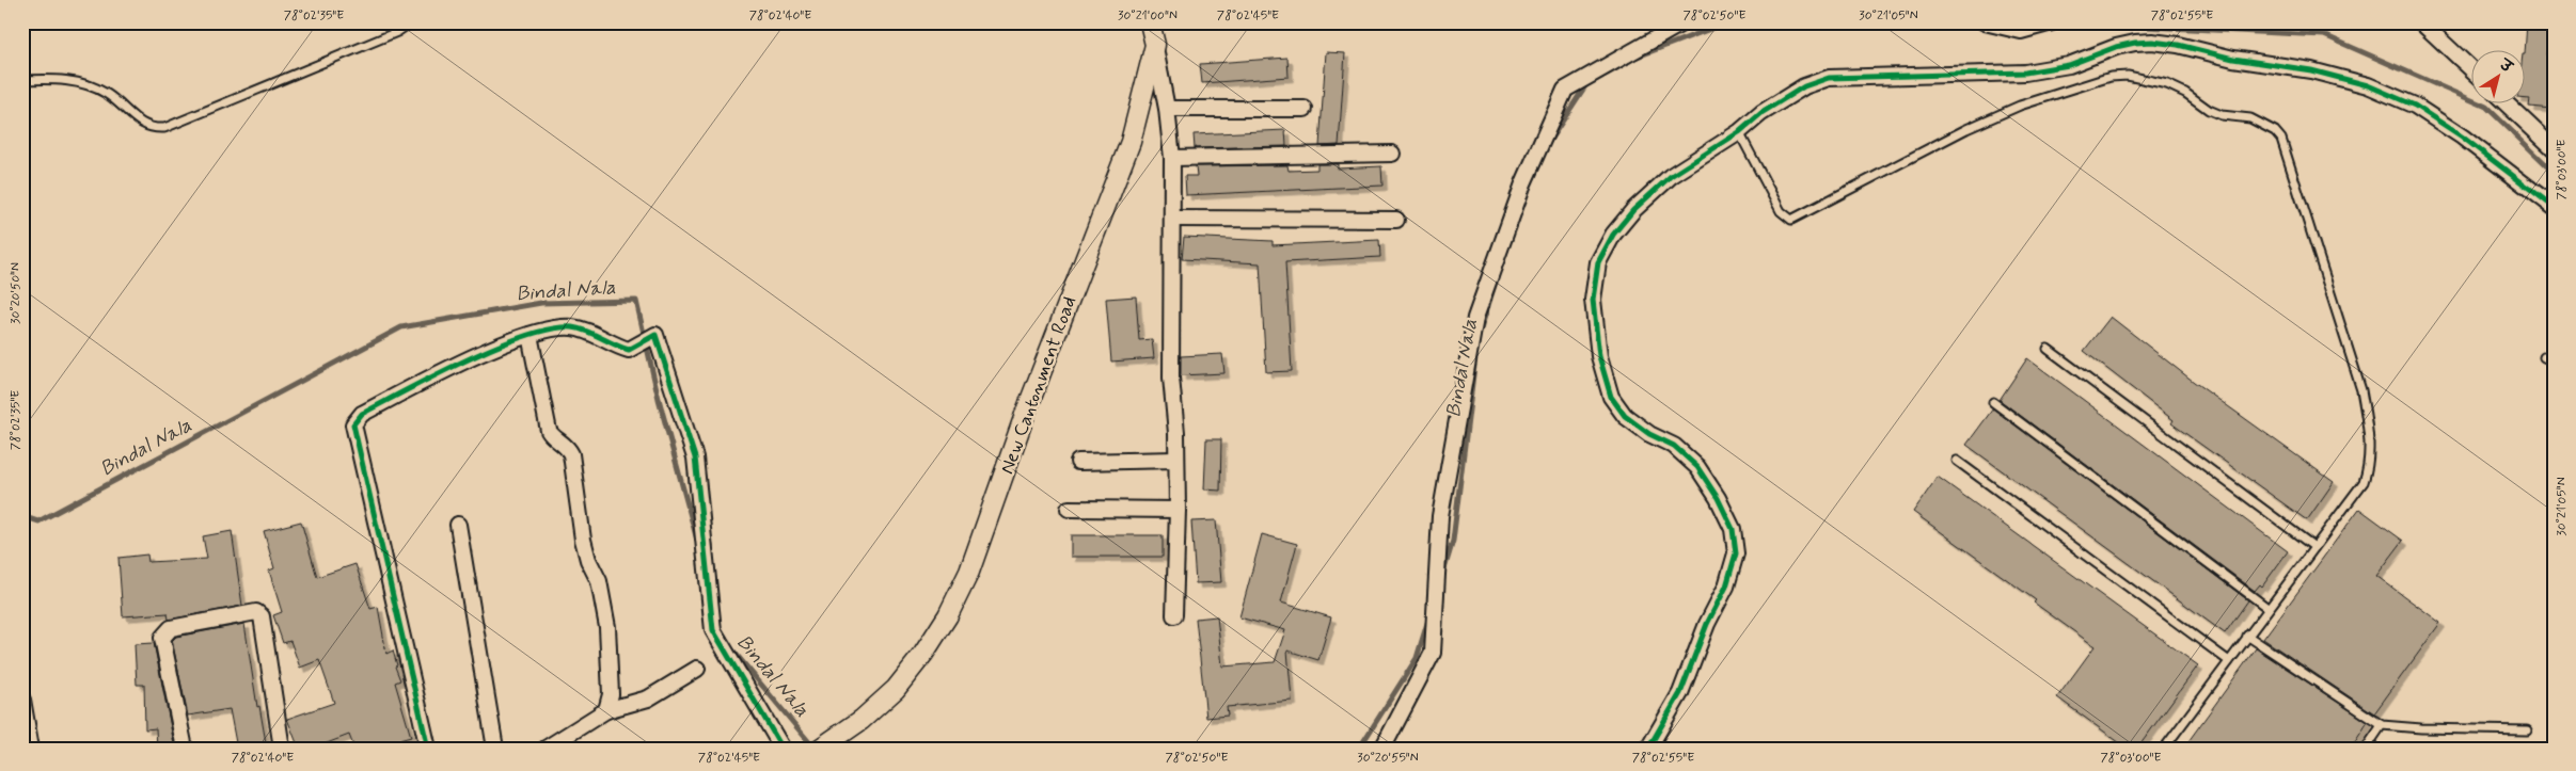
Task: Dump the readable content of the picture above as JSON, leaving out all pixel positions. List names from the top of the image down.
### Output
{
  "streets": {
    "street": ["New Cantonment Road"]
  },
  "water": ["Bindal Nala"],
  "north": "top right",
  "coordinates": [
    "78°02'35\"E",
    "78°02'40\"E",
    "30°21'00\"N",
    "78°02'45\"E",
    "78°02'50\"E",
    "30°21'05\"N",
    "78°02'55\"E",
    "78°03'00\"E",
    "30°20'50\"N",
    "30°20'55\"N"
  ]
}
